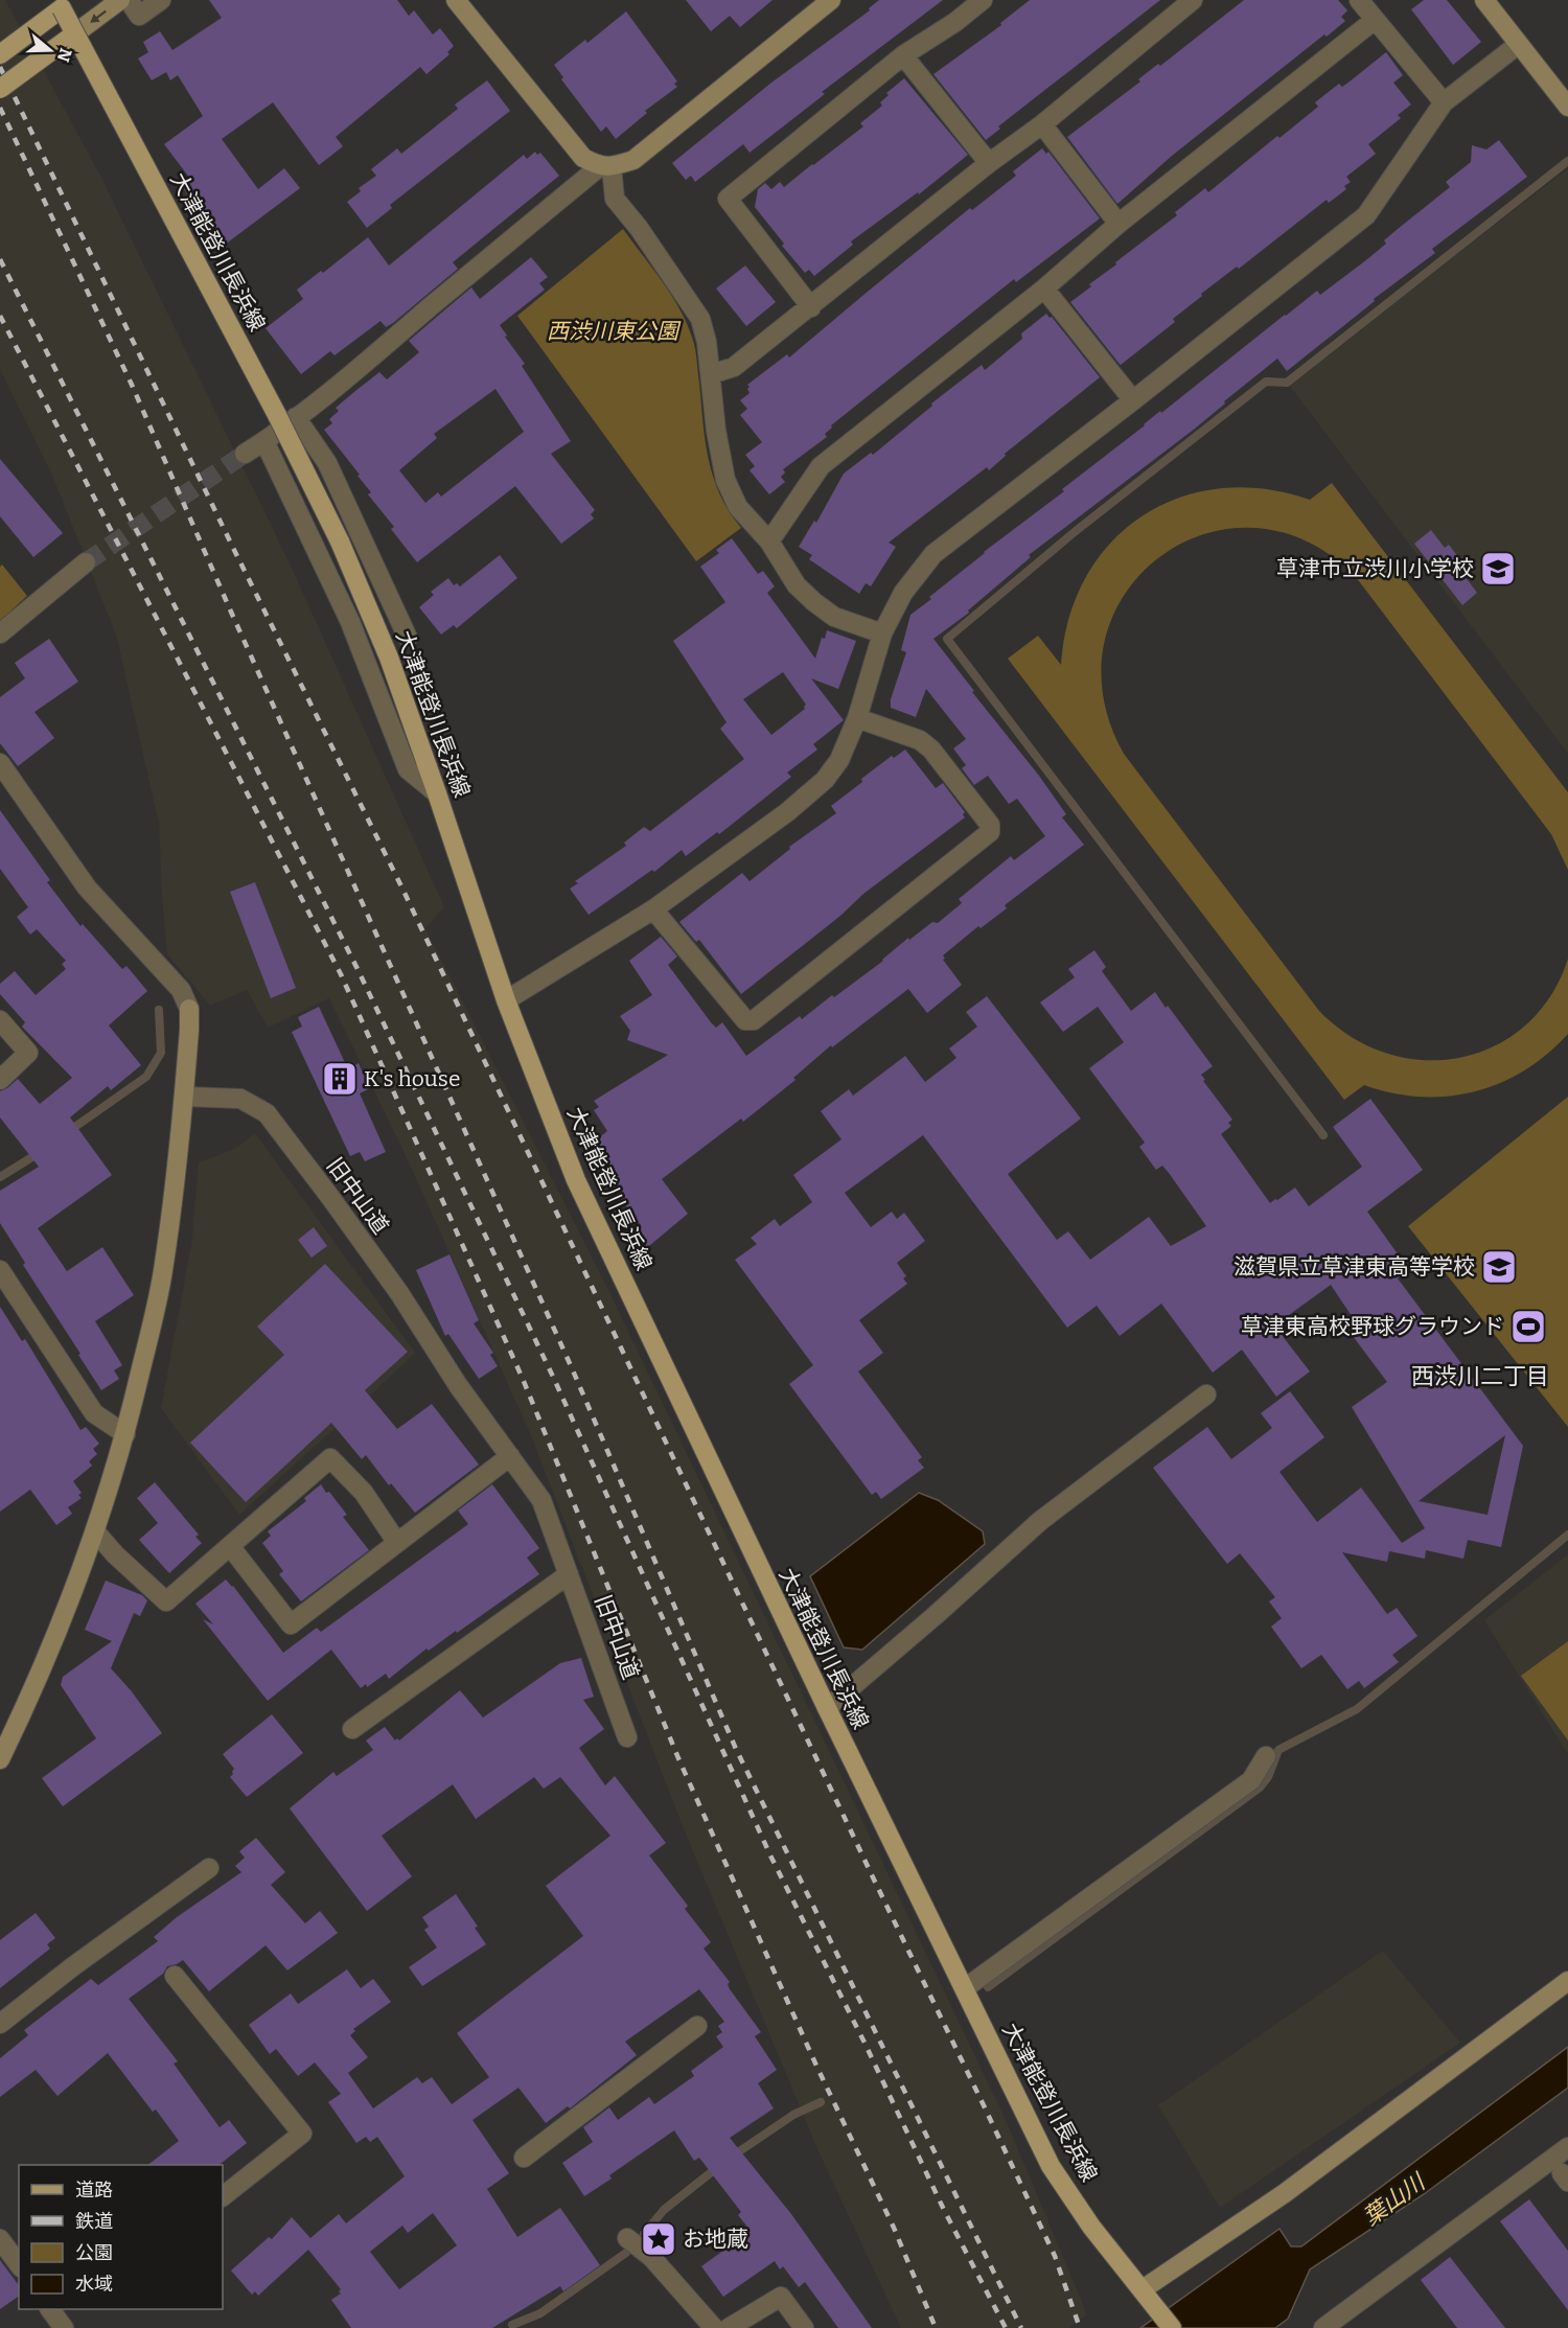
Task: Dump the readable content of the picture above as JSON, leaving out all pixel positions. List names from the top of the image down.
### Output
{
  "streets": {
    "main road": ["大津能登川長浜線"],
    "street": ["旧中山道"]
  },
  "districts": ["西渋川二丁目"],
  "water": ["葉山川"],
  "parks": ["西渋川東公園"],
  "places": {
    "school or university": ["草津市立渋川小学校", "滋賀県立草津東高等学校"],
    "building": ["K's house"],
    "sports": ["草津東高校野球グラウンド"],
    "place": ["お地蔵"]
  },
  "legend": [
    "道路",
    "鉄道",
    "公園",
    "水域"
  ],
  "north": "right"
}
